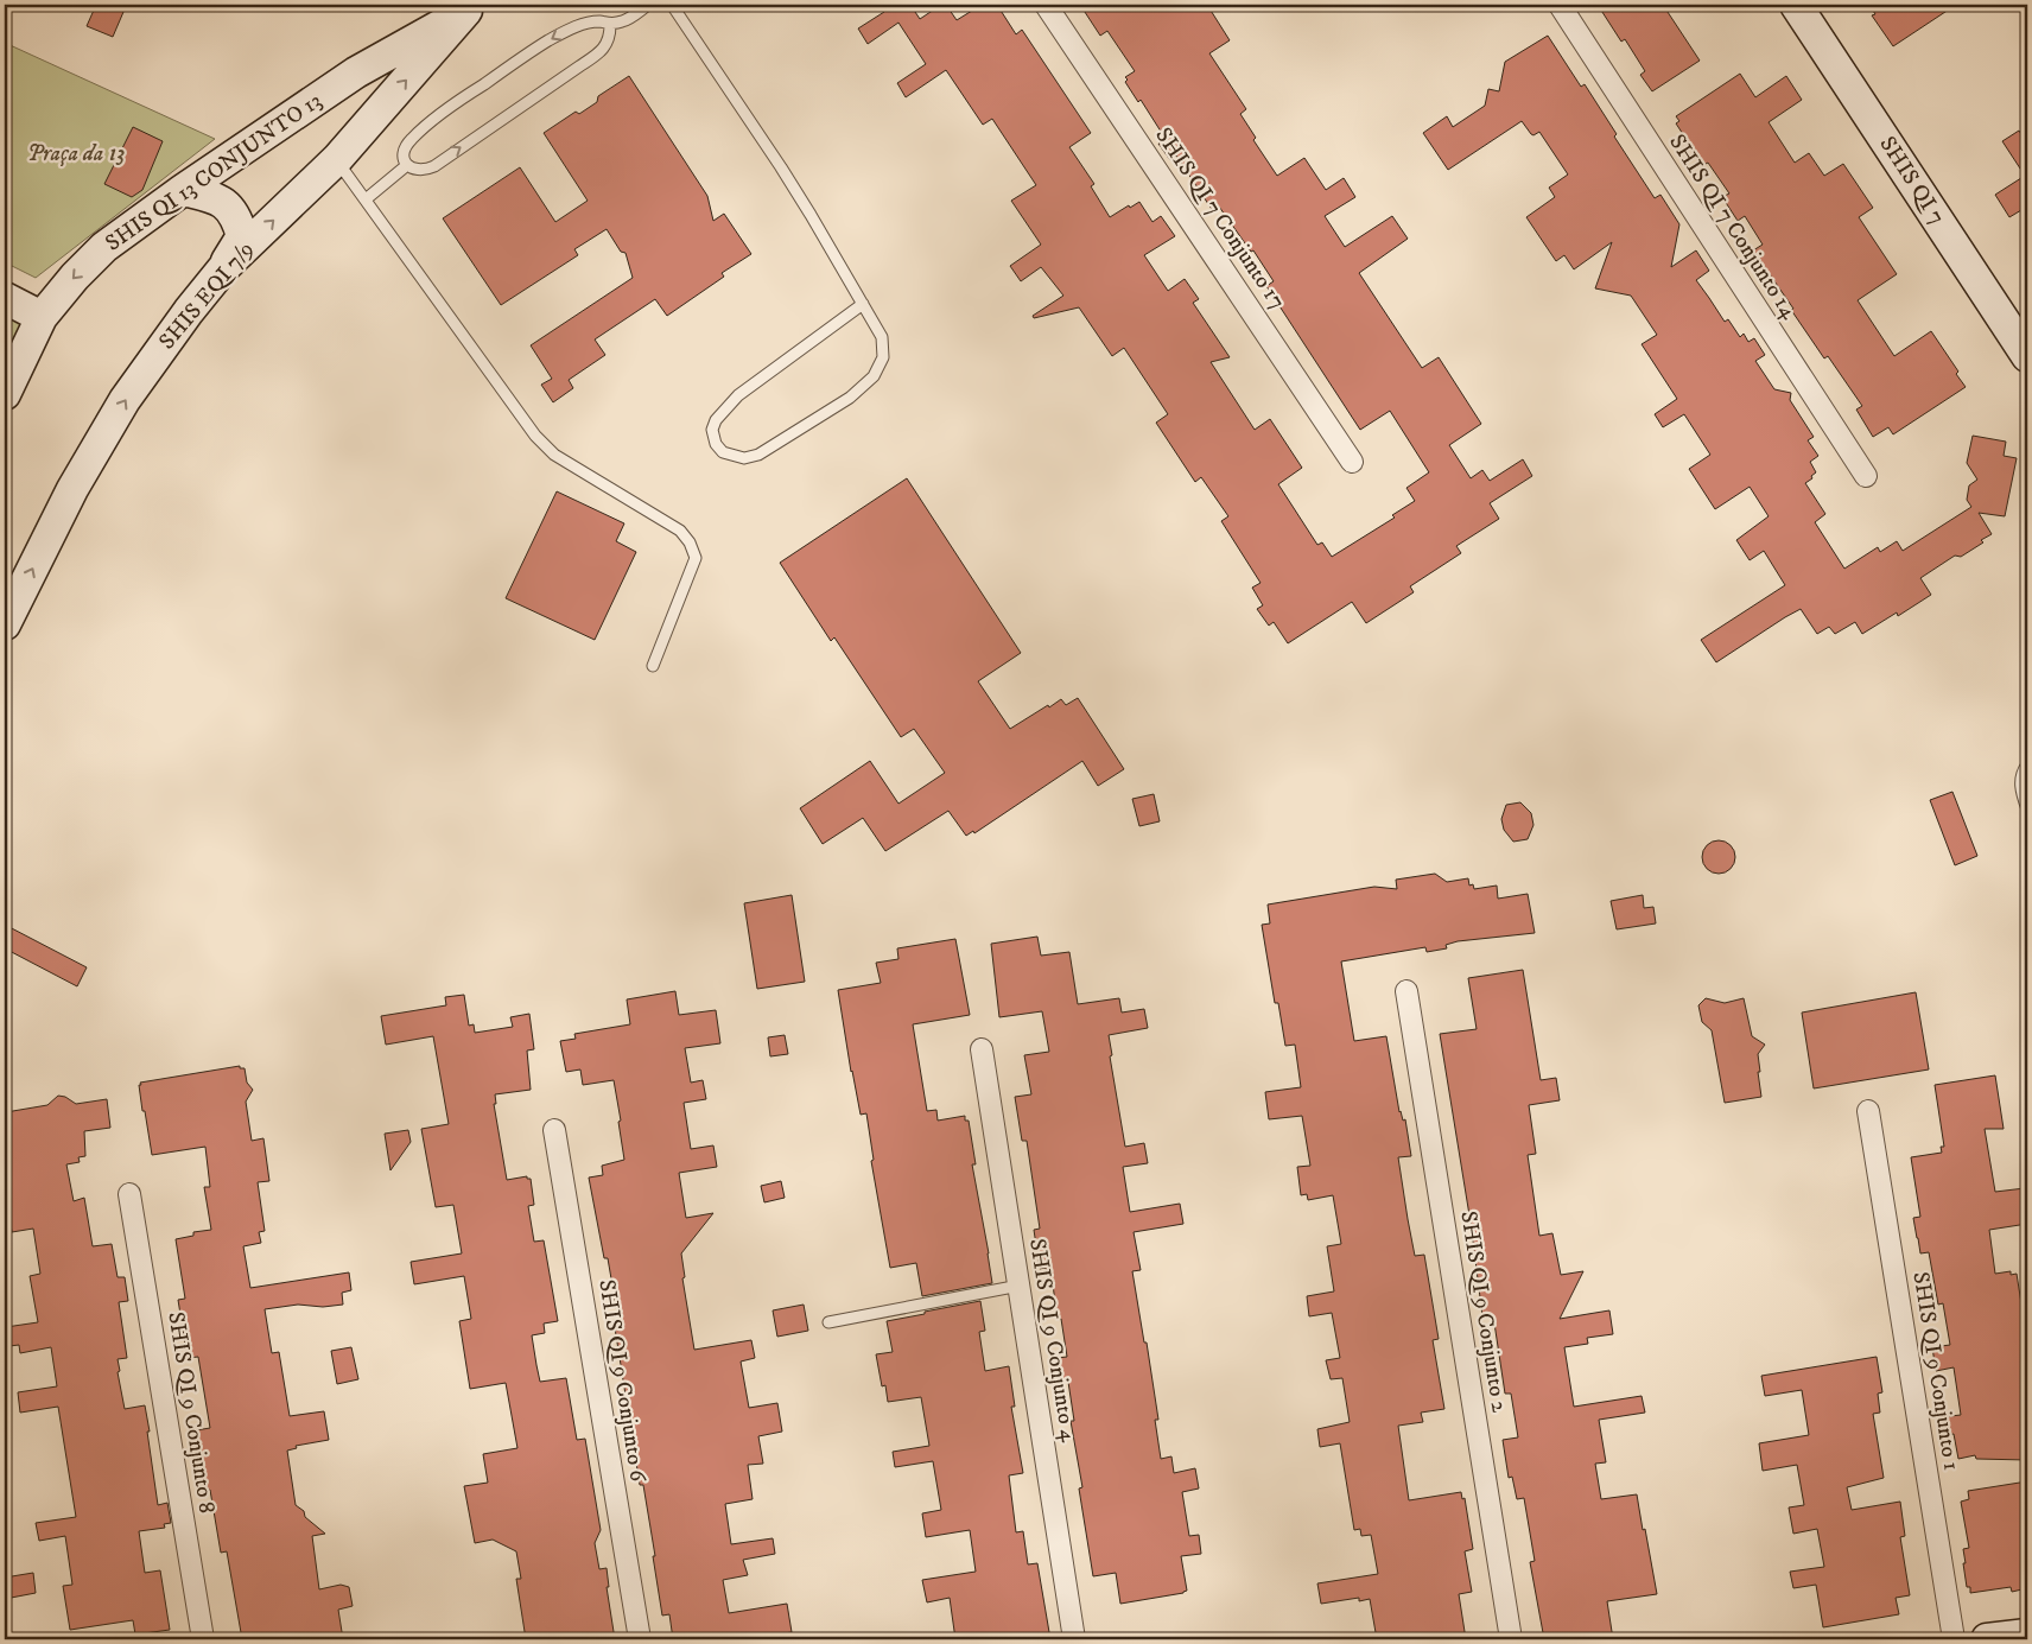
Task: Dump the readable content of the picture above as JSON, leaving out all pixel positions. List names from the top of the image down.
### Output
{
  "streets": {
    "street": [
      "SHIS QI 13 CONJUNTO 13",
      "SHIS QI 7",
      "SHIS QI 7 Conjunto 17",
      "SHIS QI 7 Conjunto 14",
      "SHIS EQI 7/9",
      "SHIS QI 9 Conjunto 2",
      "SHIS QI 9 Conjunto 4",
      "SHIS QI 9 Conjunto 1",
      "SHIS QI 9 Conjunto 6",
      "SHIS QI 9 Conjunto 8"
    ]
  },
  "crossings": [
    ["SHIS QI 13 CONJUNTO 13", "SHIS EQI 7/9"]
  ],
  "one_way": ["SHIS EQI 7/9"],
  "parks": ["Praça da 13"]
}
